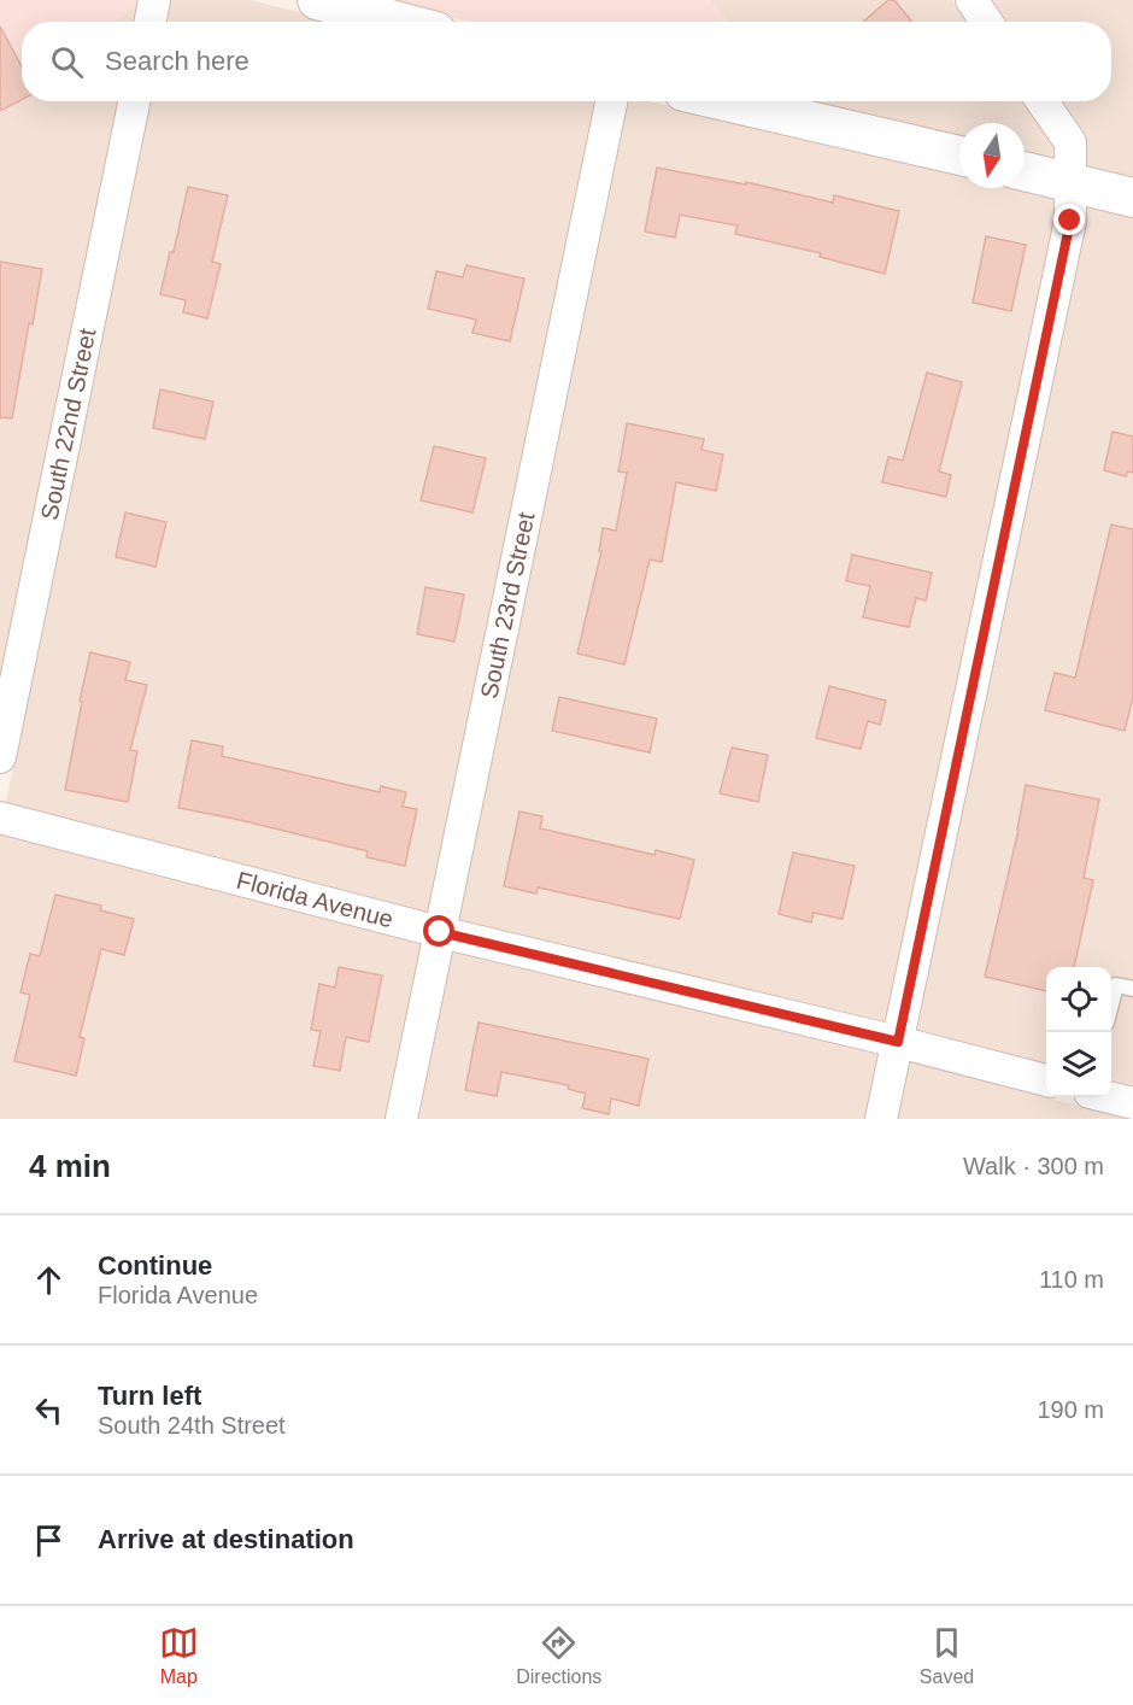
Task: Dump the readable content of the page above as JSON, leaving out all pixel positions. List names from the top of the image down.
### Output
{
  "streets": {
    "street": ["South 22nd Street", "South 23rd Street", "Florida Avenue"]
  },
  "crossings": [
    ["South 23rd Street", "Florida Avenue"]
  ],
  "north": "bottom",
  "page": {
    "search": "Search here",
    "heading": ["4 min", "Walk · 300 m"],
    "list": [
      ["Continue", "Florida Avenue", "110 m"],
      ["Turn left", "South 24th Street", "190 m"],
      "Arrive at destination"
    ],
    "nav": ["Map", "Directions", "Saved"]
  }
}
